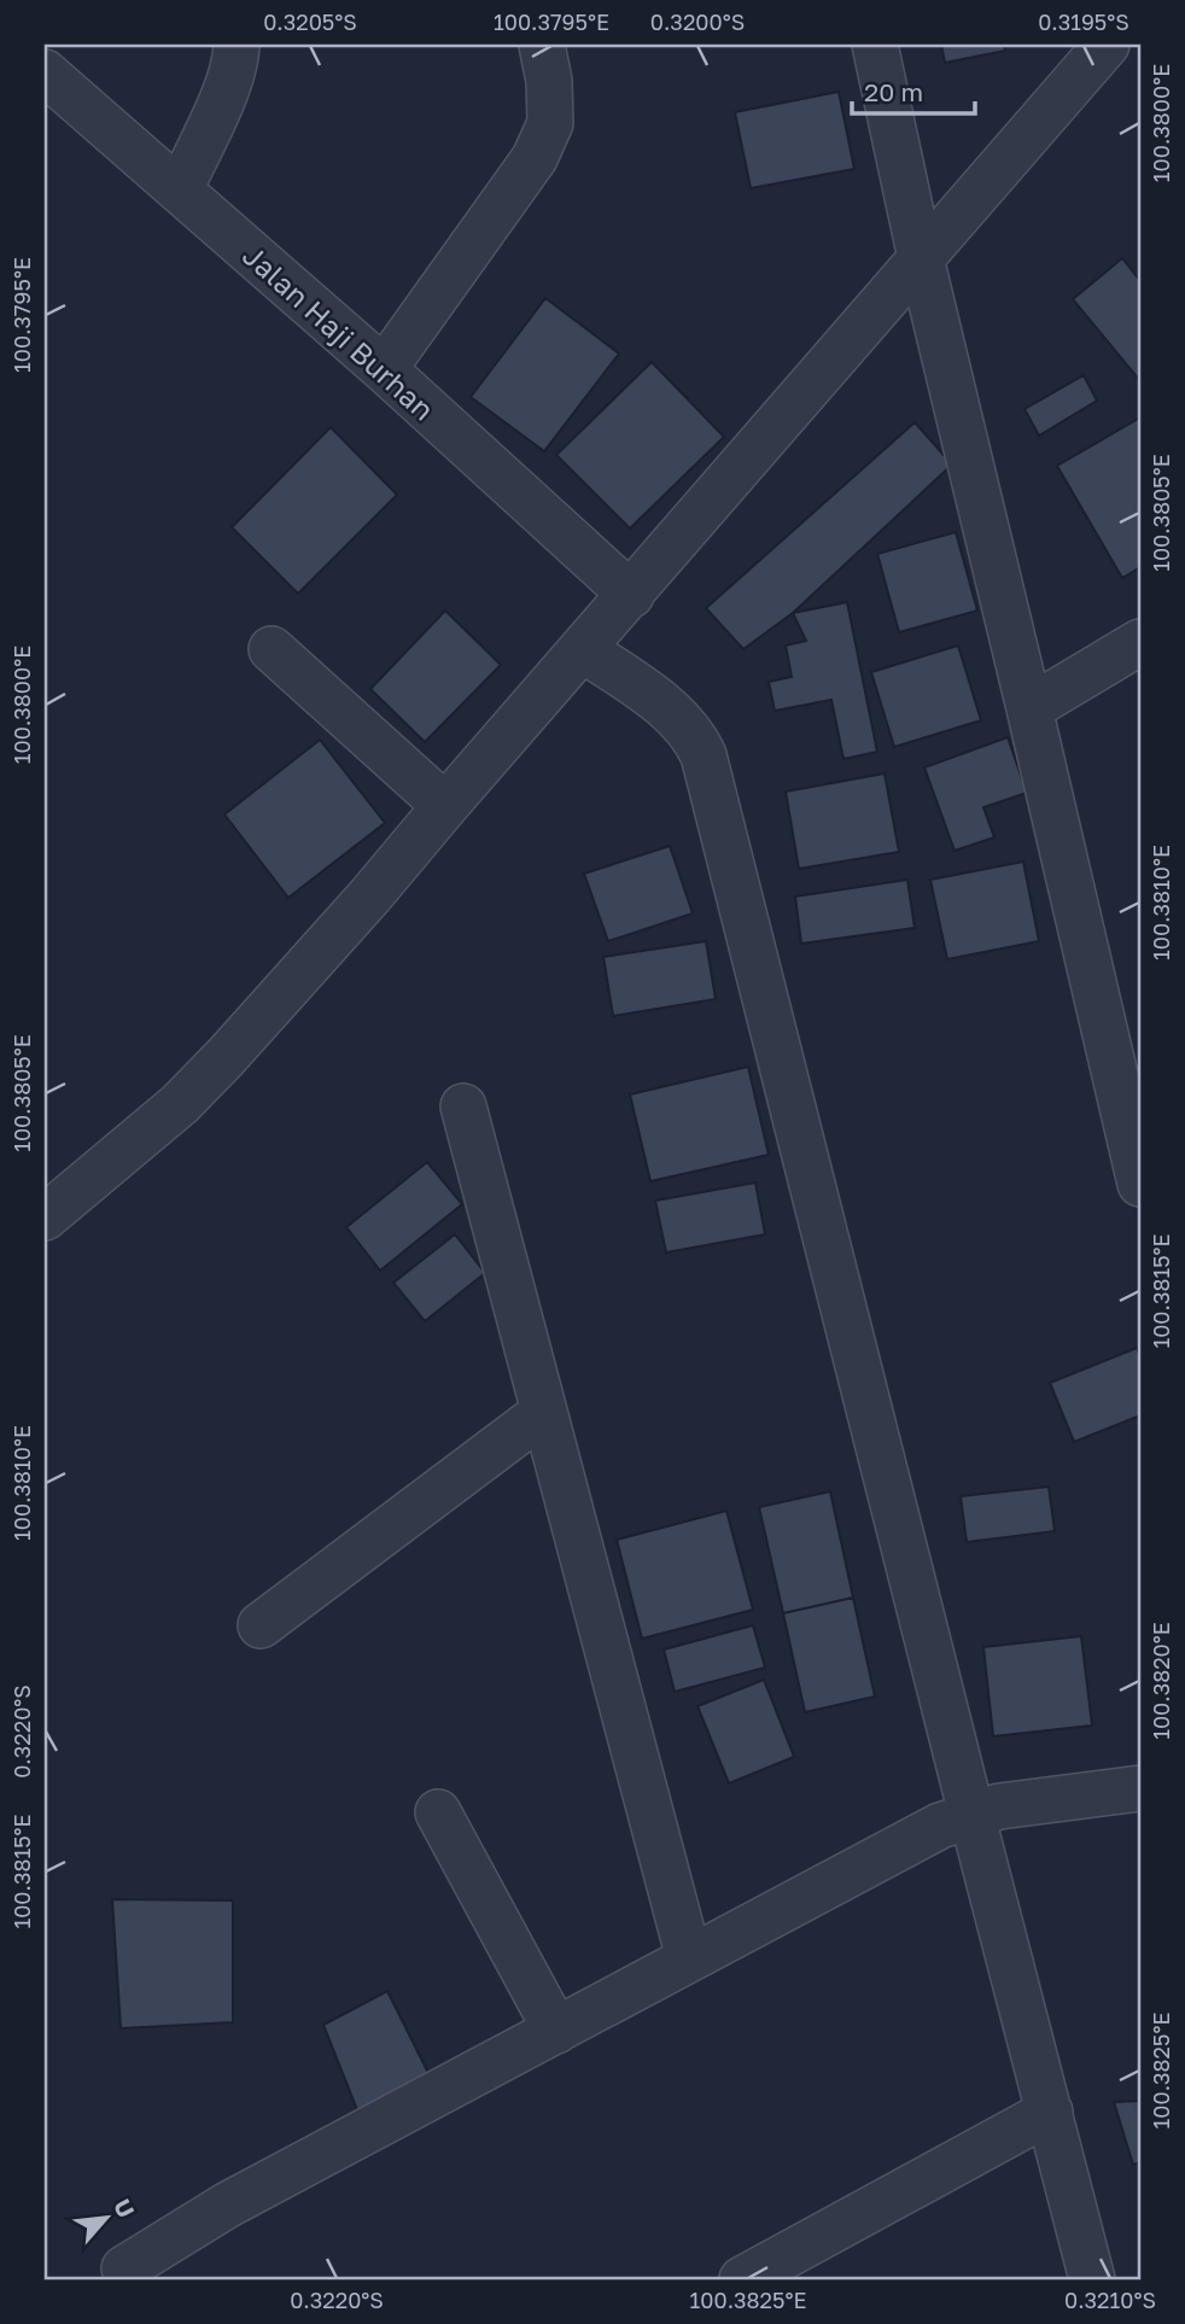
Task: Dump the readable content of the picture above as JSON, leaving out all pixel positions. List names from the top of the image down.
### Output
{
  "streets": {
    "street": ["Jalan Haji Burhan"]
  },
  "scale_bar": "20 m",
  "north": "top right",
  "coordinates": [
    "0.3205°S",
    "100.3795°E",
    "0.3200°S",
    "0.3195°S",
    "100.3800°E",
    "100.3805°E",
    "100.3810°E",
    "100.3815°E",
    "100.3820°E",
    "0.3220°S",
    "100.3825°E",
    "0.3210°S"
  ]
}
